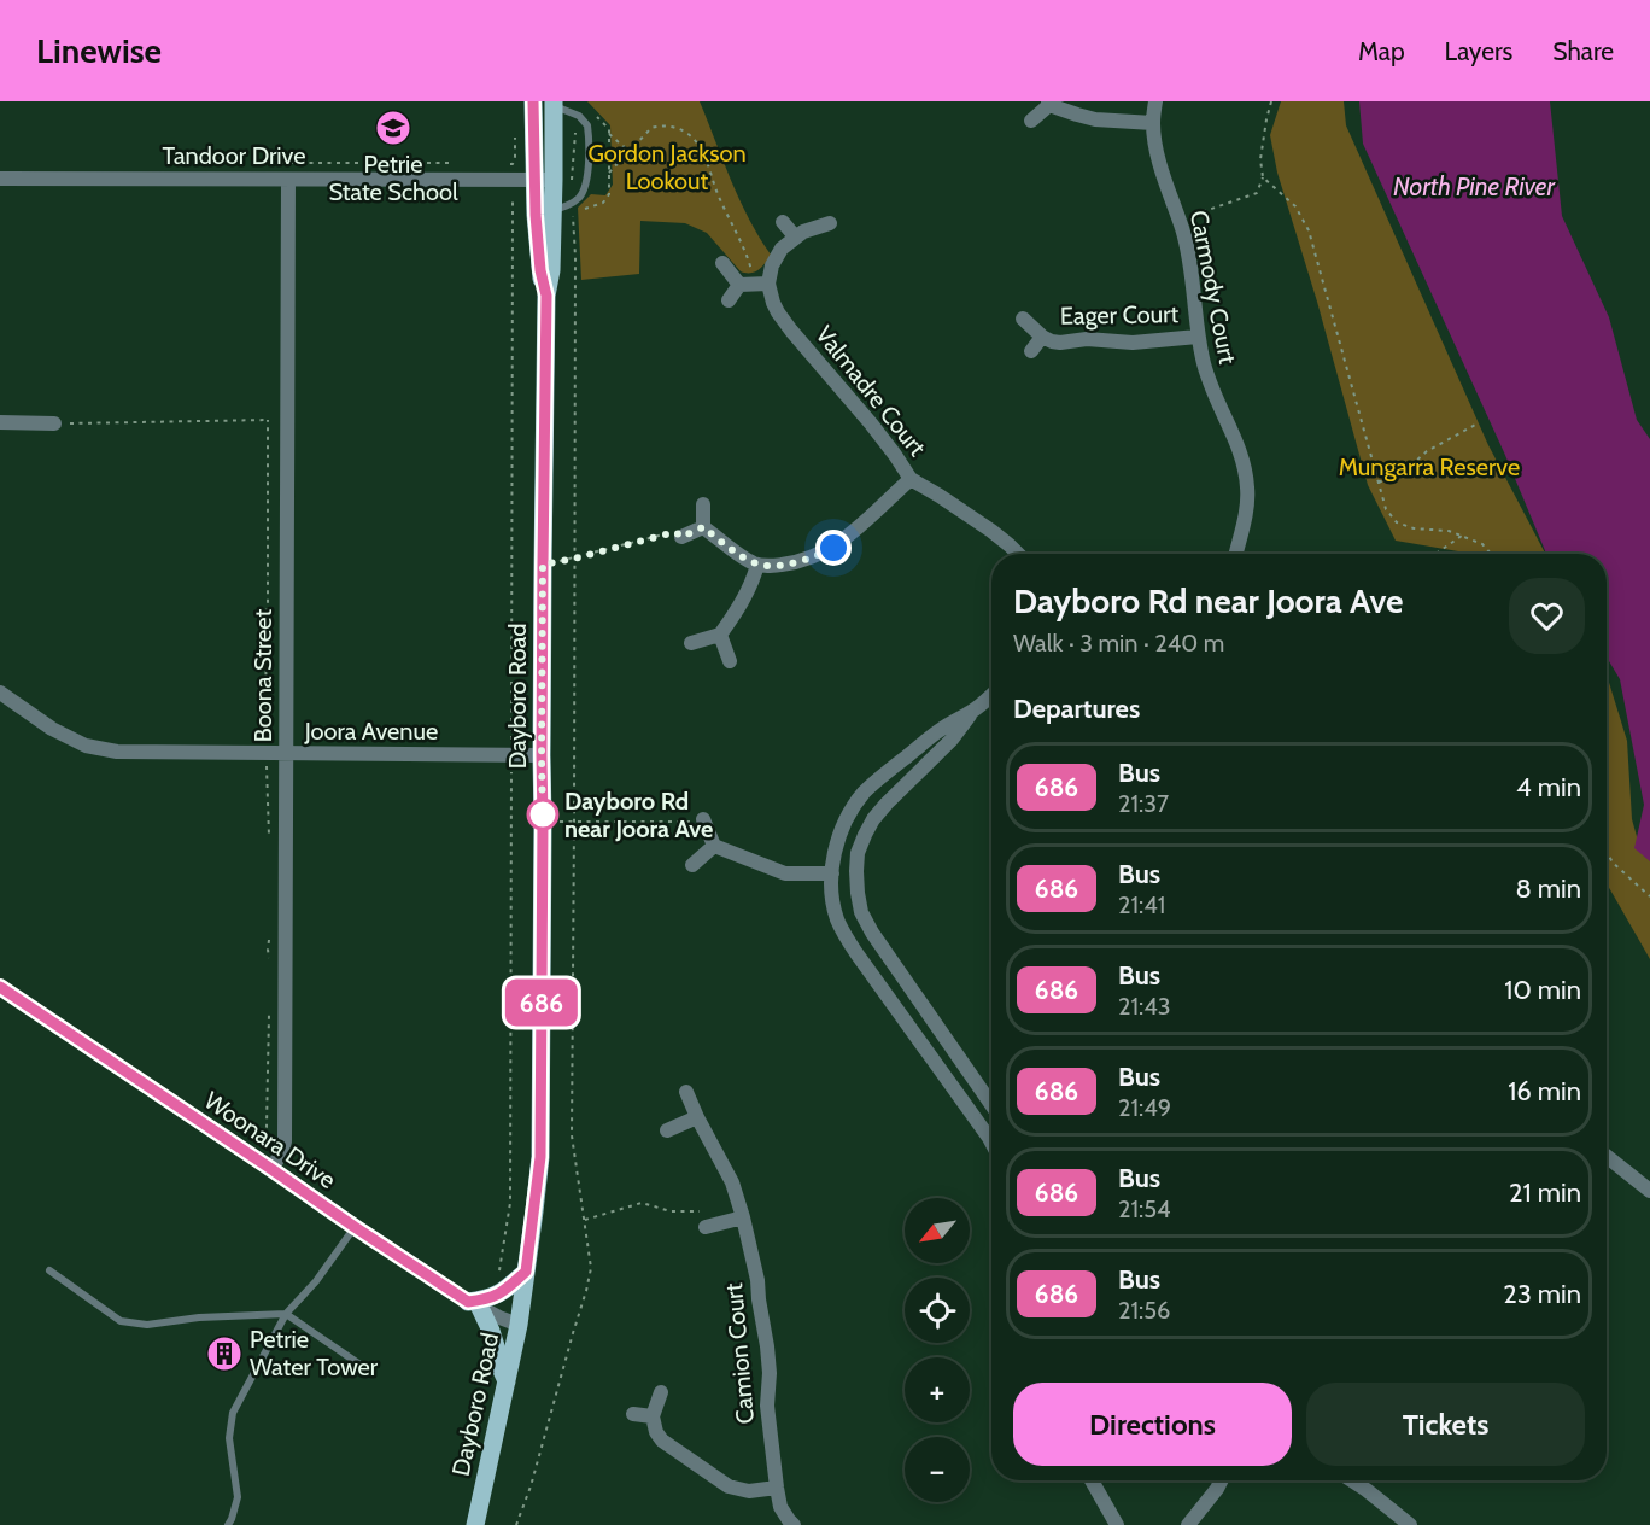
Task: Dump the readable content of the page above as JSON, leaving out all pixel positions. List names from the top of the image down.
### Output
{
  "streets": {
    "main road": ["Dayboro Road"],
    "street": [
      "Tandoor Drive",
      "Carmody Court",
      "Eager Court",
      "Valmadre Court",
      "Boona Street",
      "Joora Avenue",
      "Woonara Drive",
      "Camion Court"
    ]
  },
  "crossings": [
    ["Tandoor Drive", "Boona Street"],
    ["Tandoor Drive", "Dayboro Road"],
    ["Carmody Court", "Eager Court"],
    ["Boona Street", "Joora Avenue"],
    ["Boona Street", "Woonara Drive"],
    ["Dayboro Road", "Joora Avenue"],
    ["Dayboro Road", "Woonara Drive"]
  ],
  "water": ["North Pine River"],
  "parks": ["Gordon Jackson Lookout", "Mungarra Reserve"],
  "places": {
    "school or university": ["Petrie State School"],
    "other": ["Dayboro Rd near Joora Ave"],
    "building": ["Petrie Water Tower"]
  },
  "lines": ["bus line 686"],
  "north": "bottom left",
  "page": {
    "header": "Linewise",
    "nav": ["Map", "Layers", "Share"],
    "on_map": "686",
    "heading": [
      ["Dayboro Rd near Joora Ave", "Walk · 3 min · 240 m"],
      "Departures"
    ],
    "list": [
      {
        "mark": "686",
        "name": "Bus",
        "note": "21:37",
        "value": "4 min"
      },
      {
        "mark": "686",
        "name": "Bus",
        "note": "21:41",
        "value": "8 min"
      },
      {
        "mark": "686",
        "name": "Bus",
        "note": "21:43",
        "value": "10 min"
      },
      {
        "mark": "686",
        "name": "Bus",
        "note": "21:49",
        "value": "16 min"
      },
      {
        "mark": "686",
        "name": "Bus",
        "note": "21:54",
        "value": "21 min"
      },
      {
        "mark": "686",
        "name": "Bus",
        "note": "21:56",
        "value": "23 min"
      }
    ],
    "map_buttons": ["+", "−"],
    "buttons": ["Directions", "Tickets"]
  }
}
